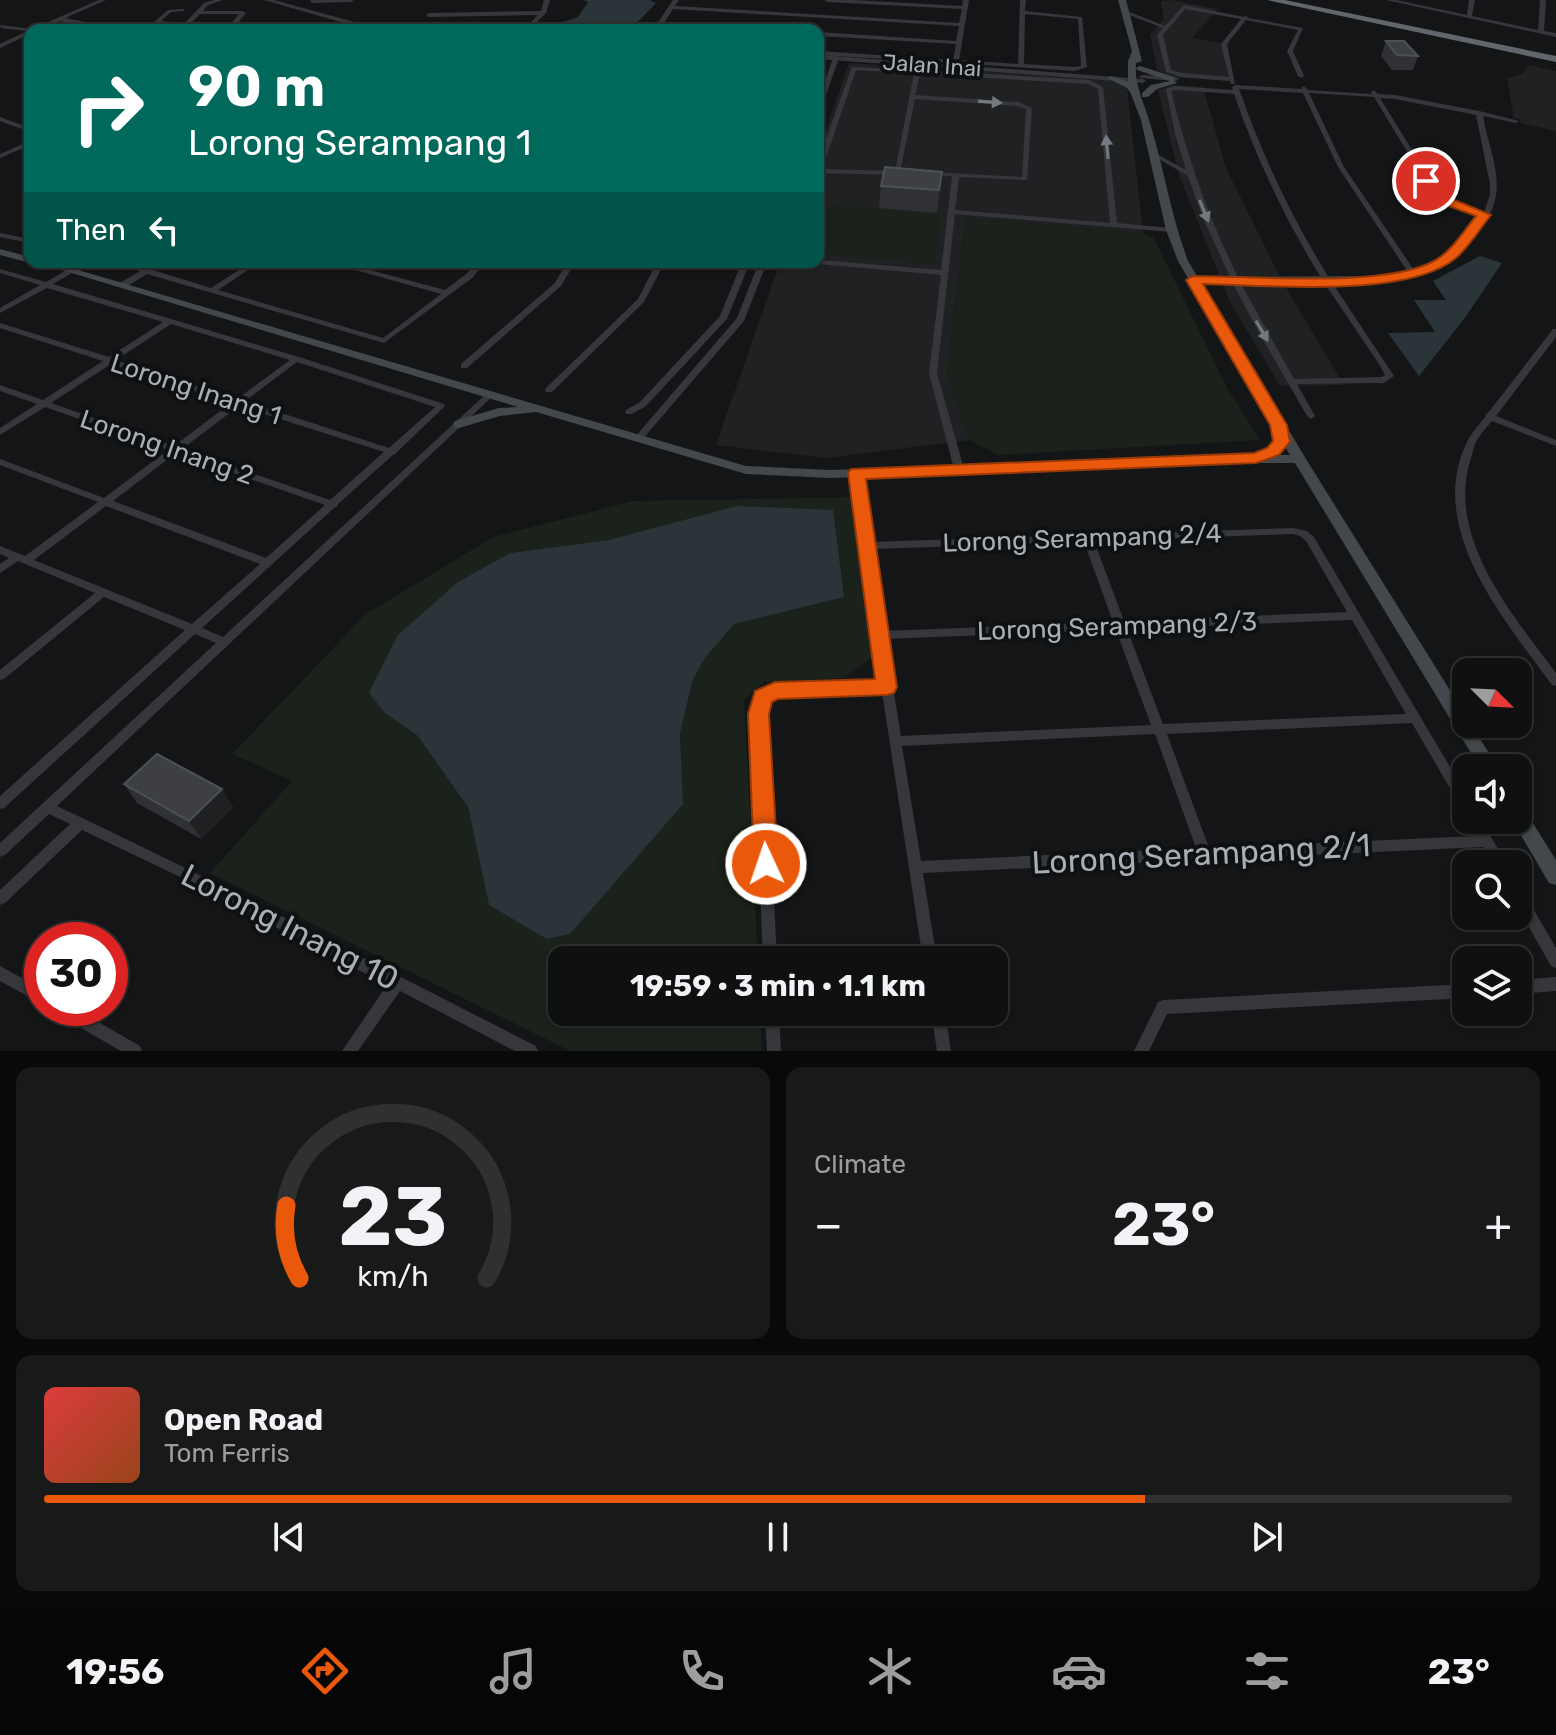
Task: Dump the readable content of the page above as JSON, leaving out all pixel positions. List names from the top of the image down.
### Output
{
  "streets": {
    "street": [
      "Jalan Inai",
      "Lorong Inang 1",
      "Lorong Inang 2",
      "Lorong Serampang 2/4",
      "Lorong Serampang 2/3",
      "Lorong Serampang 2/1",
      "Lorong Inang 10"
    ]
  },
  "crossings": [
    ["Lorong Serampang 2/4", "Lorong Serampang 2/3"]
  ],
  "north": "bottom right",
  "page": {
    "turn": ["90 m", "Lorong Serampang 1"],
    "then": "Then",
    "limit": "30",
    "trip": "19:59 · 3 min · 1.1 km",
    "tile": "Climate",
    "heat": ["−", "23°", "+"],
    "song": ["Open Road", "Tom Ferris"],
    "tabs": ["19:56", "23°"],
    "gauge": ["23", "km/h"]
  }
}
